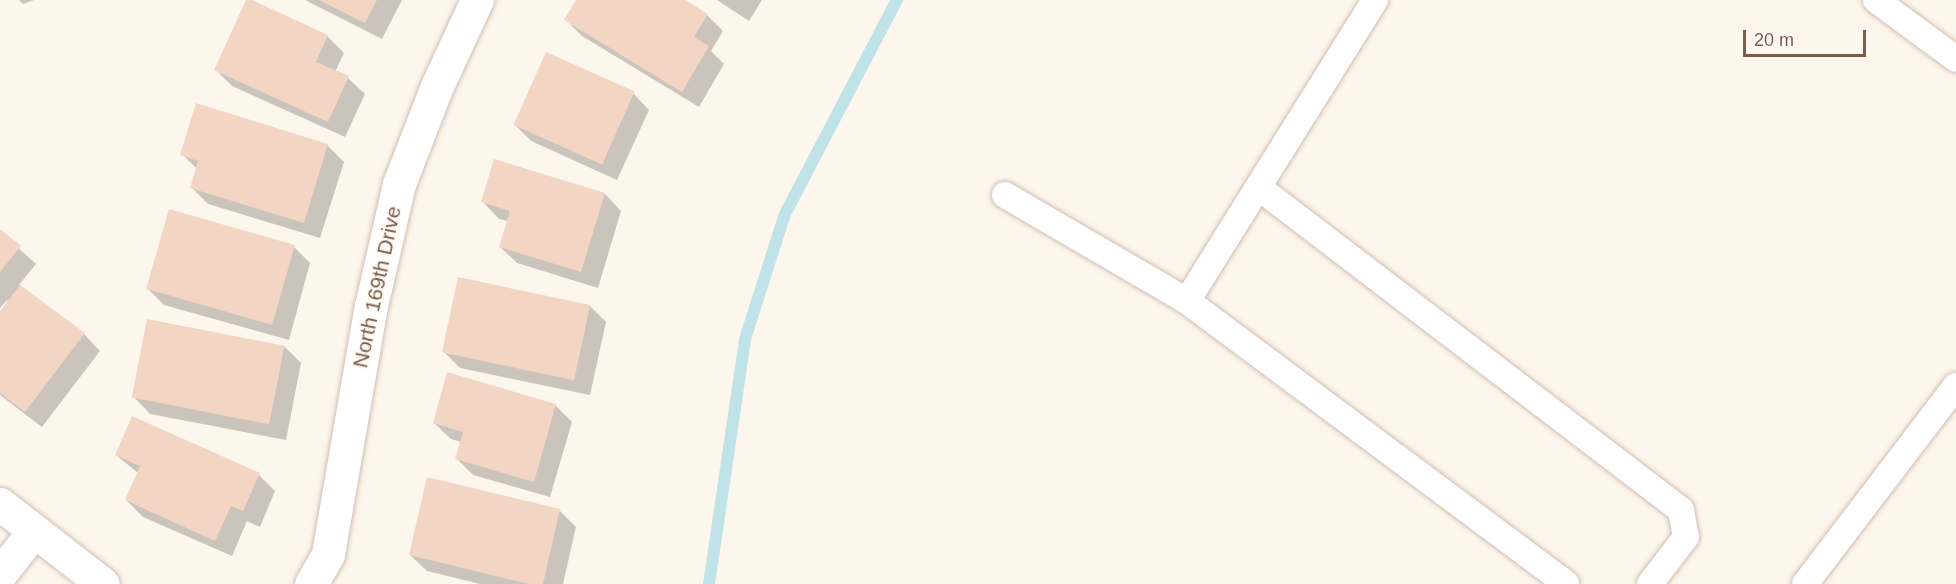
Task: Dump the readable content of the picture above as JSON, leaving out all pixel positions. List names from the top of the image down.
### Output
{
  "streets": {
    "street": ["North 169th Drive"]
  },
  "scale_bar": "20 m"
}
